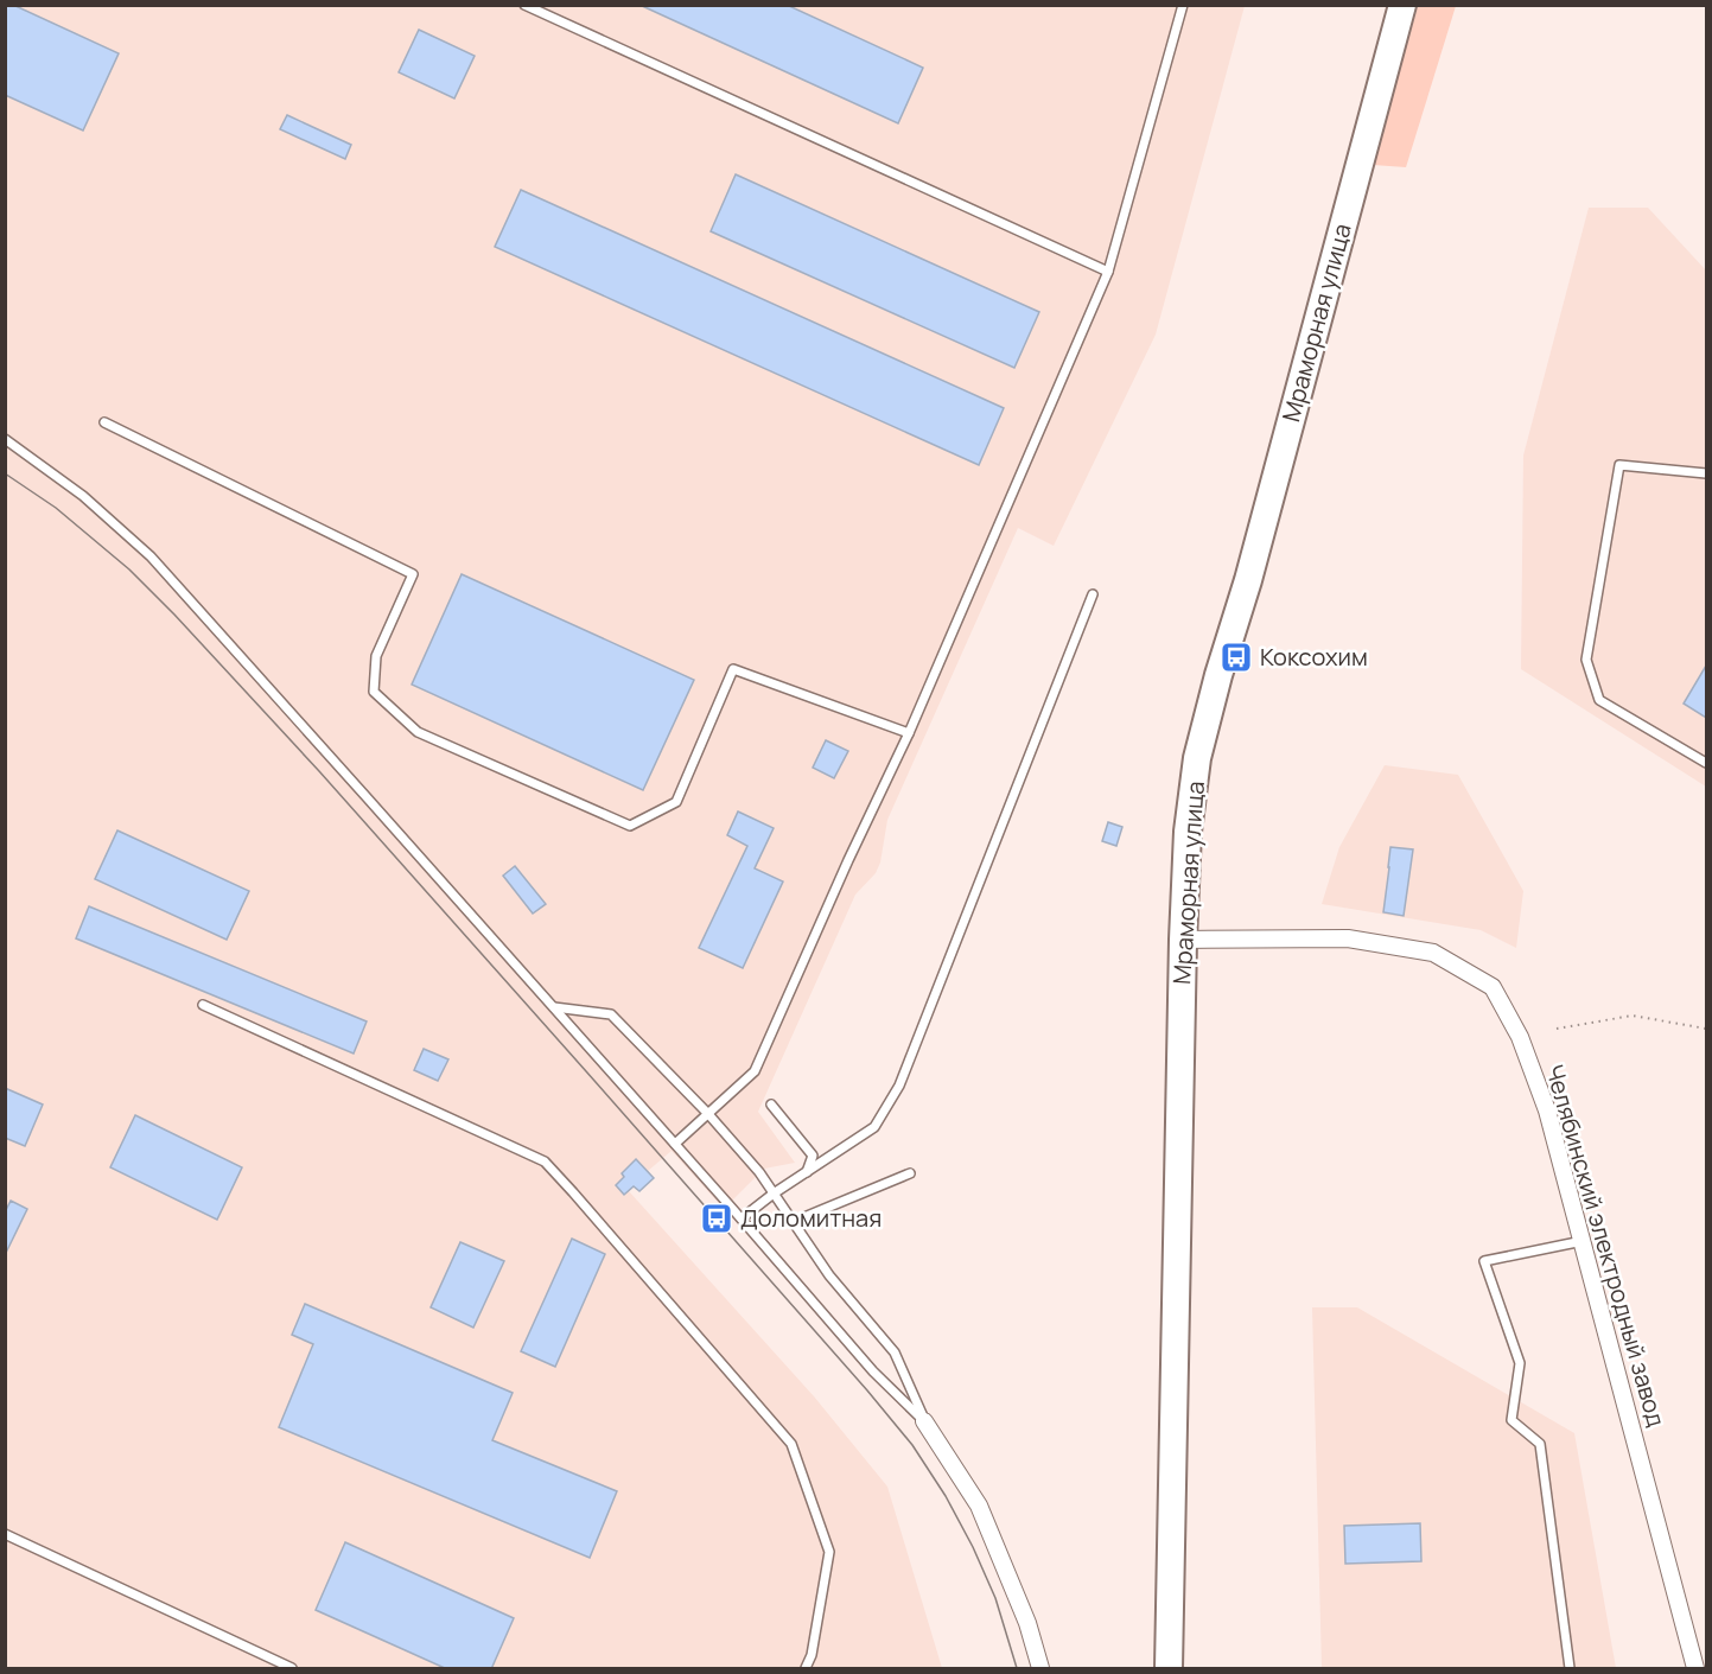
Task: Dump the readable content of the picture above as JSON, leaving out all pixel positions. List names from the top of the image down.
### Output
{
  "streets": {
    "main road": ["Мраморная улица"],
    "street": ["Челябинский электродный завод"]
  },
  "crossings": [
    ["Мраморная улица", "Челябинский электродный завод"]
  ],
  "places": {
    "bus stop": ["Коксохим", "Доломитная"]
  }
}
